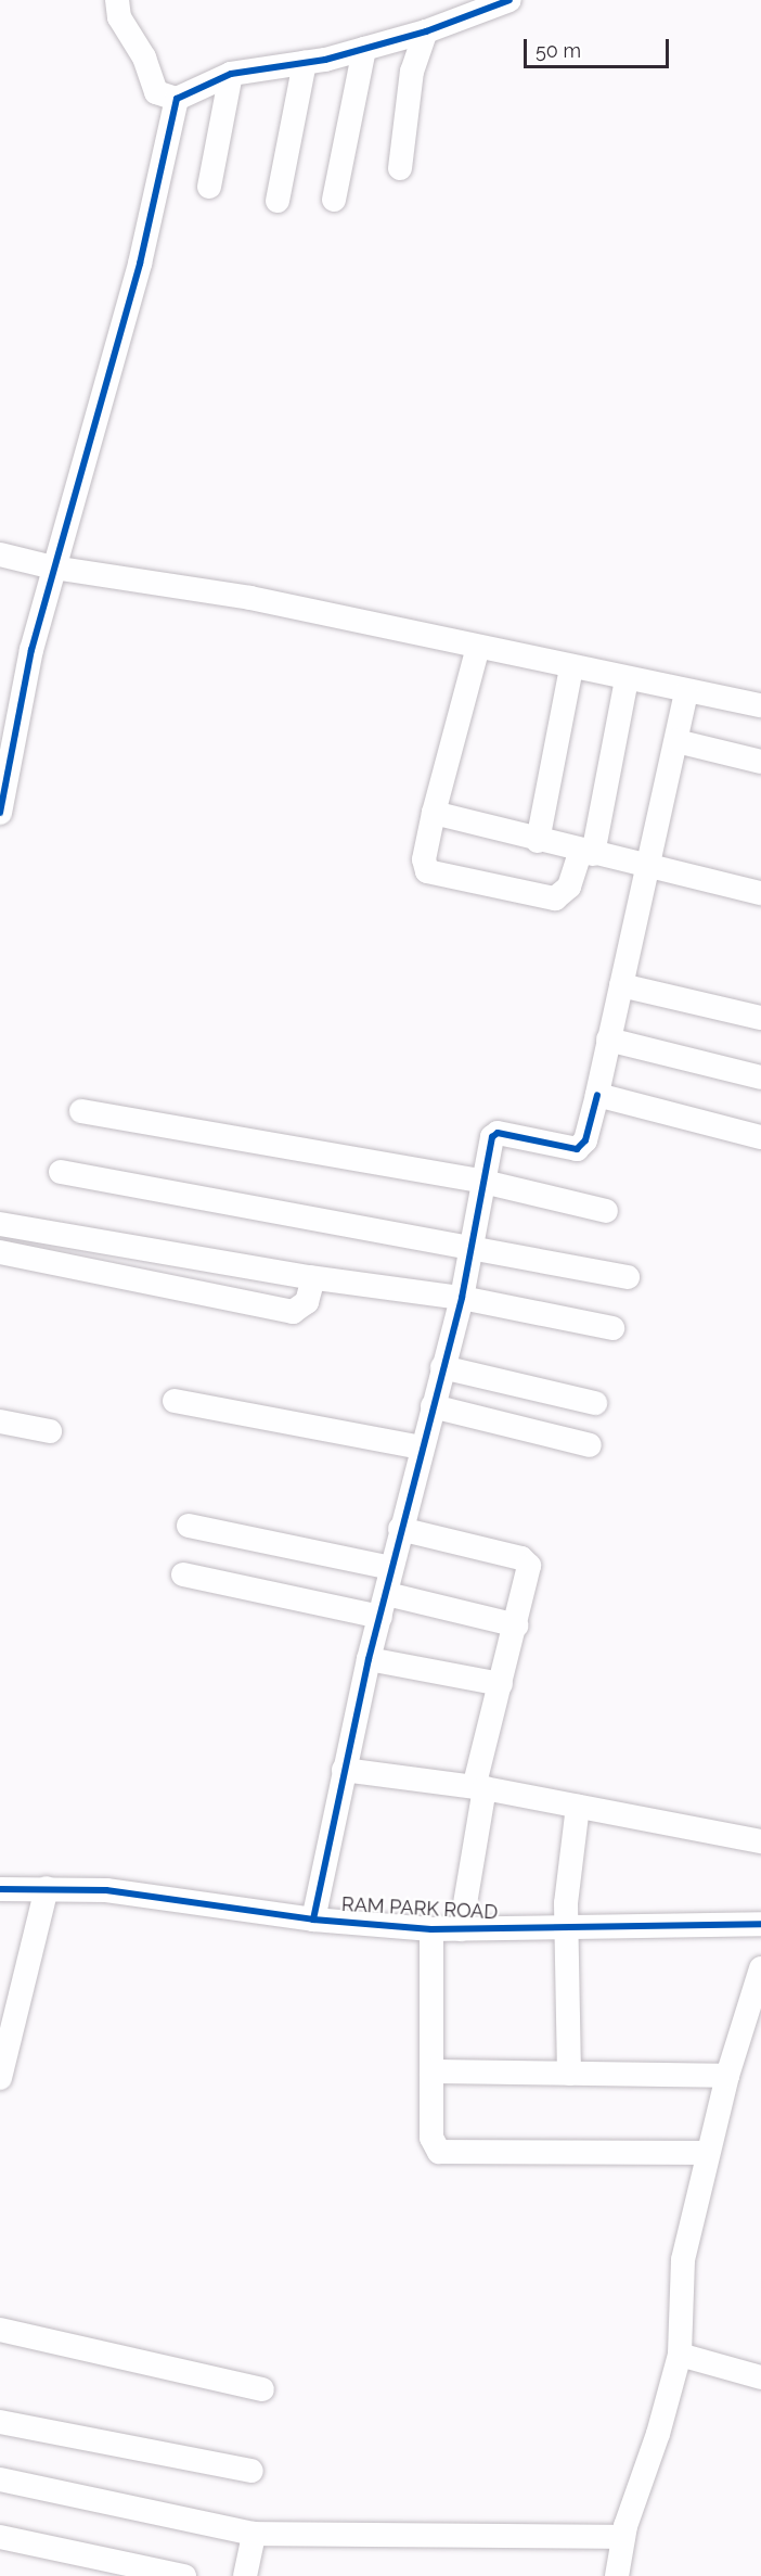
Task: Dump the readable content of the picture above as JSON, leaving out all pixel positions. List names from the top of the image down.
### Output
{
  "streets": {
    "street": ["RAM PARK ROAD"]
  },
  "scale_bar": "50 m"
}
